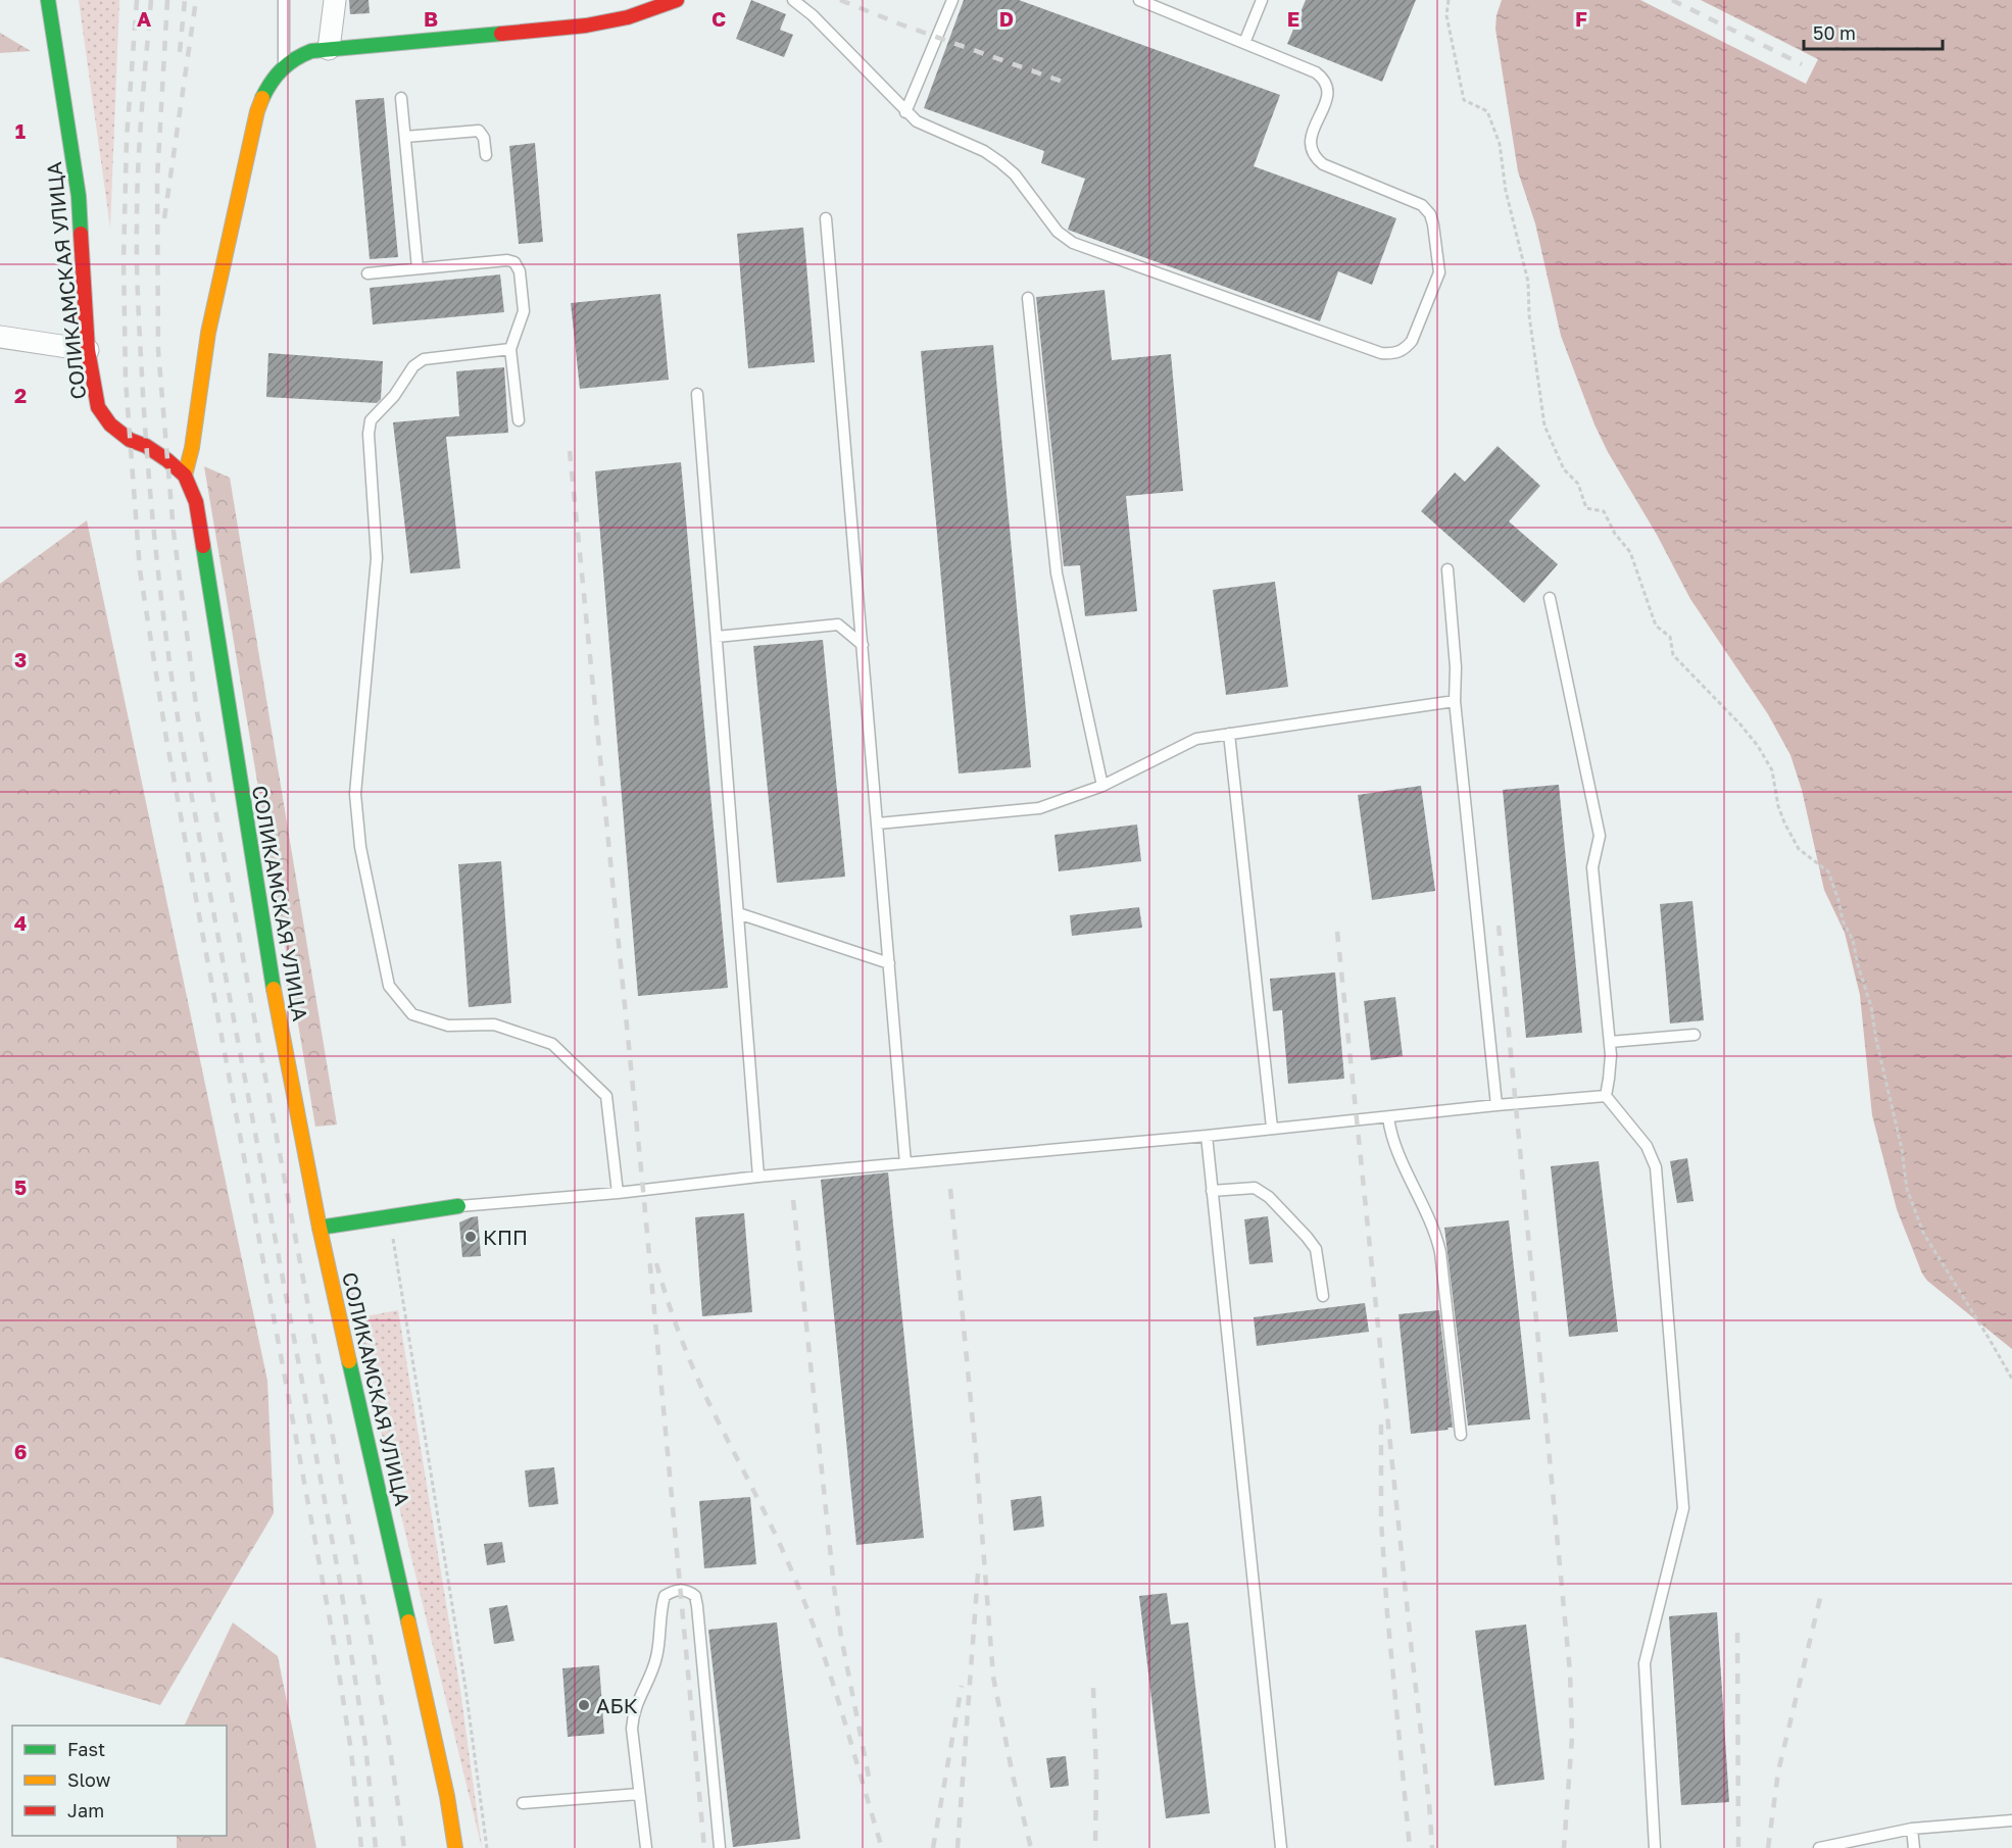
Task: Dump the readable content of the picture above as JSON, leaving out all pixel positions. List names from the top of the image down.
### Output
{
  "streets": {
    "main road": ["СОЛИКАМСКАЯ УЛИЦА"]
  },
  "places": ["КПП", "АБК"],
  "legend": ["Fast", "Slow", "Jam"],
  "scale_bar": "50 m",
  "grid": {
    "columns": [
      "A",
      "B",
      "C",
      "D",
      "E",
      "F"
    ],
    "rows": [
      "1",
      "2",
      "3",
      "4",
      "5",
      "6"
    ]
  }
}
